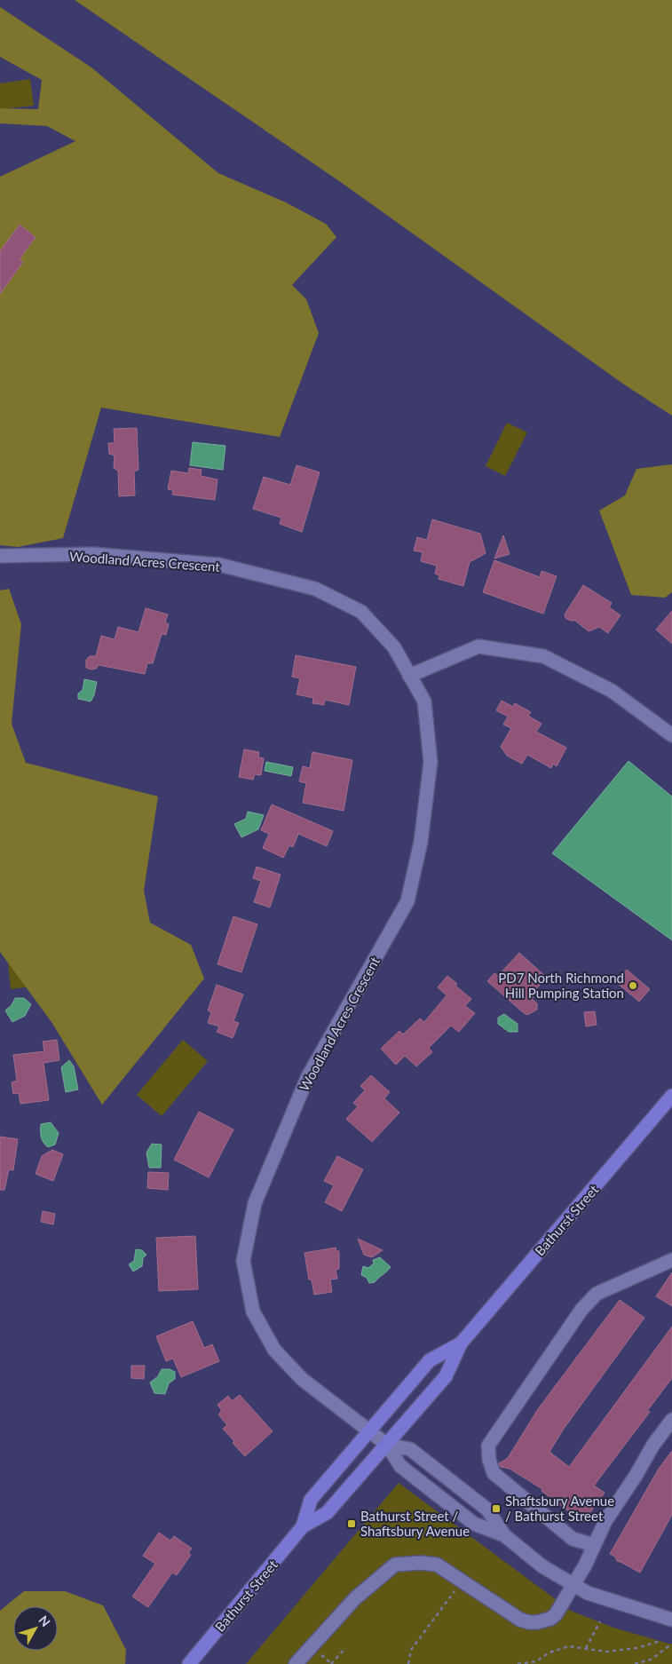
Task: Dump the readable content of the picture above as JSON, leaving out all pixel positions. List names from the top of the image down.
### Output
{
  "streets": {
    "main road": ["Bathurst Street"],
    "street": ["Woodland Acres Crescent"]
  },
  "crossings": [
    ["Woodland Acres Crescent", "Bathurst Street"]
  ],
  "places": {
    "other": ["PD7 North Richmond Hill Pumping Station"],
    "transit": ["Shaftsbury Avenue / Bathurst Street", "Bathurst Street / Shaftsbury Avenue"]
  },
  "north": "top right"
}
